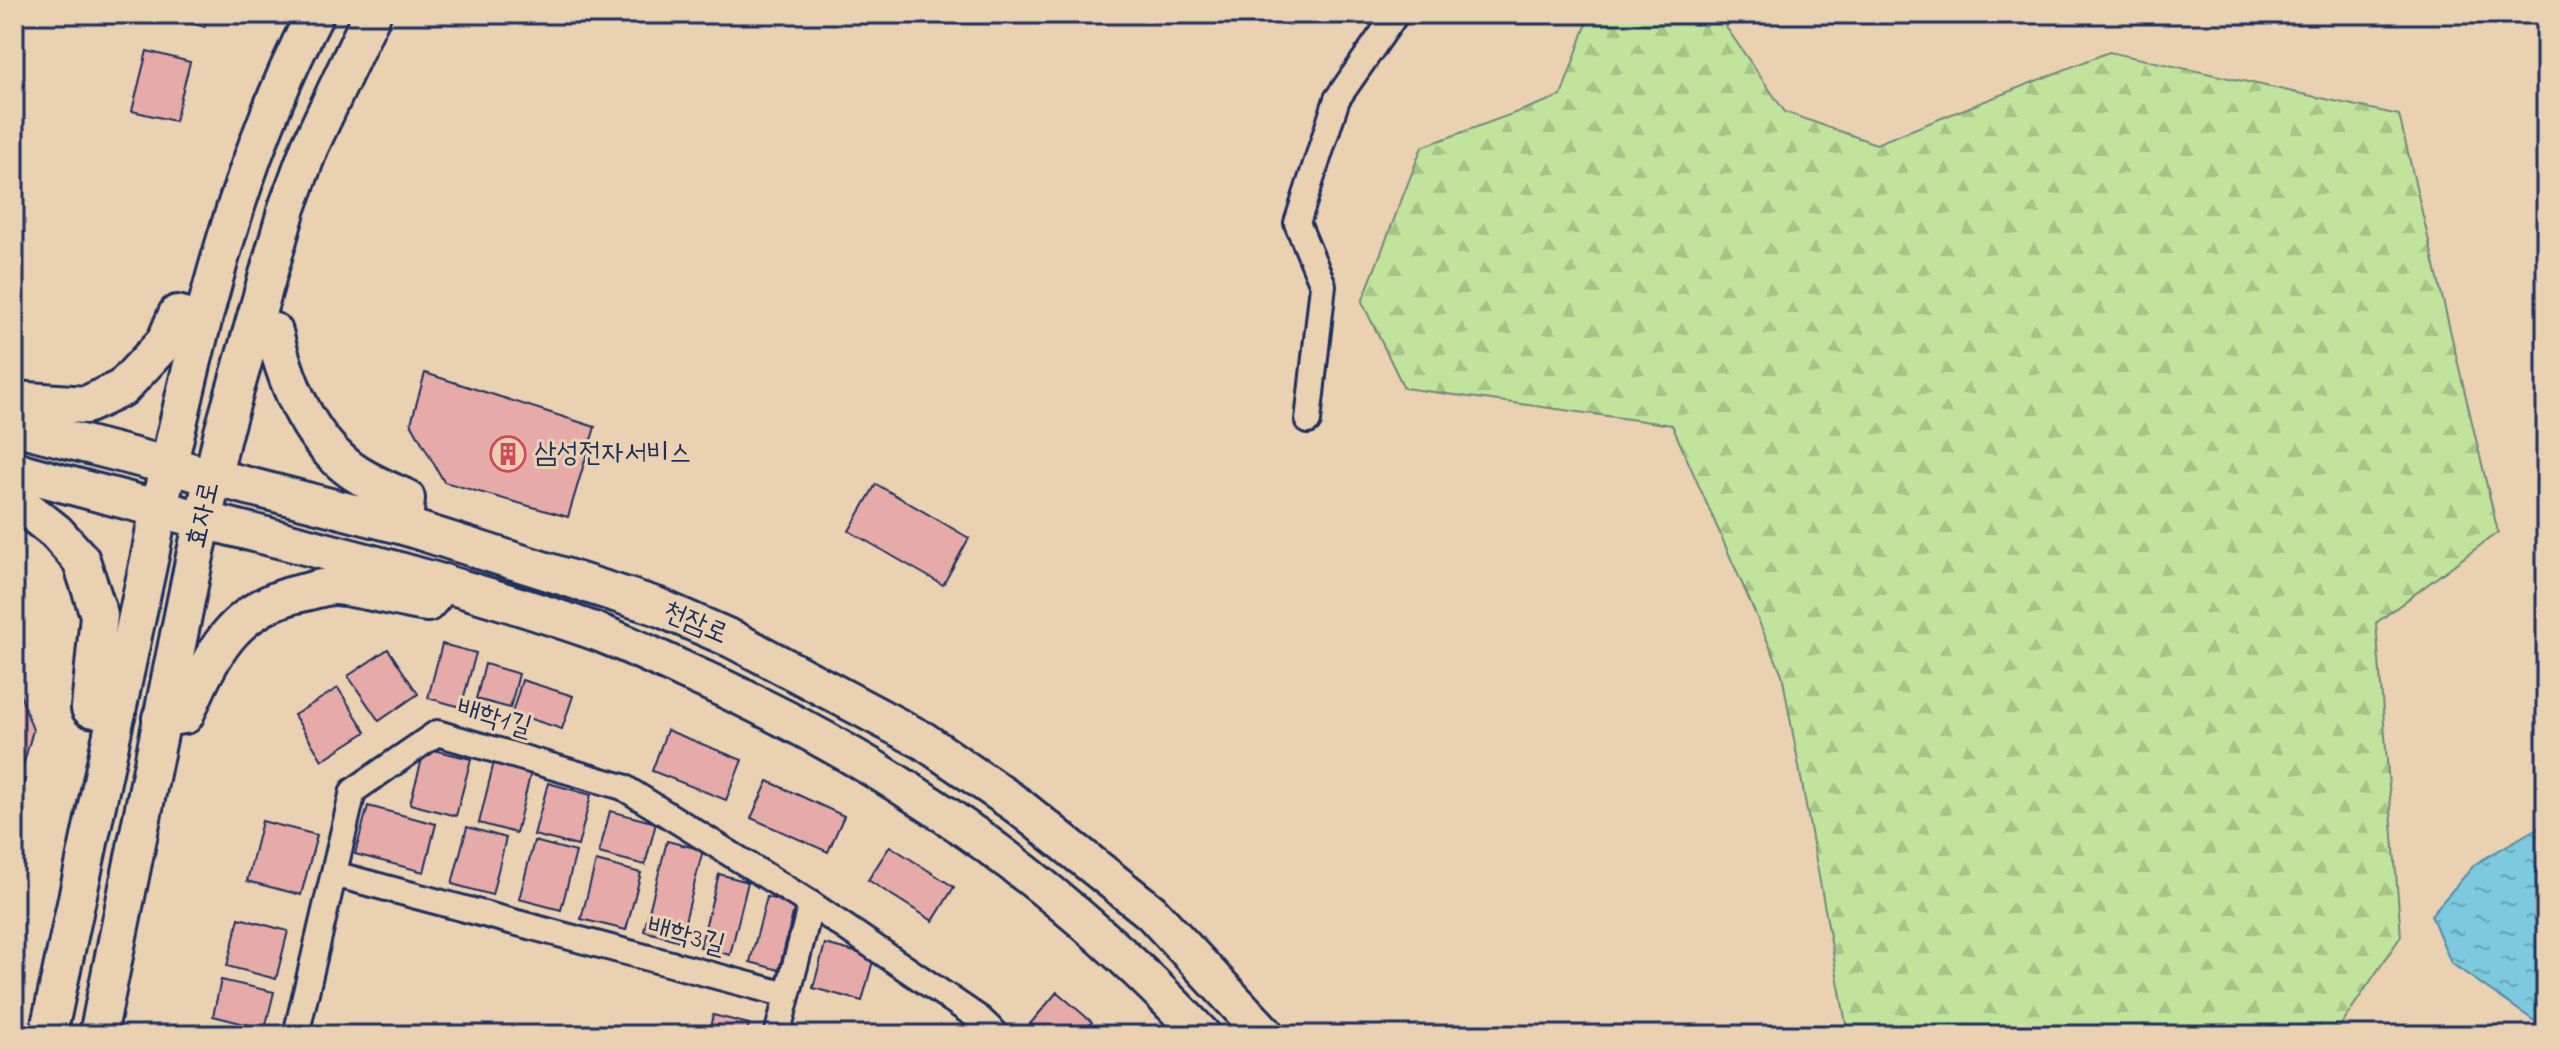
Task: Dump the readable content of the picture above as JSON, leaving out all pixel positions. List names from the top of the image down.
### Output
{
  "streets": {
    "street": [
      "효자로",
      "천잠로",
      "배학1길",
      "배학3길"
    ]
  },
  "crossings": [
    ["효자로", "천잠로"],
    ["배학1길", "배학3길"]
  ],
  "places": {
    "building": ["삼성전자서비스"]
  }
}
